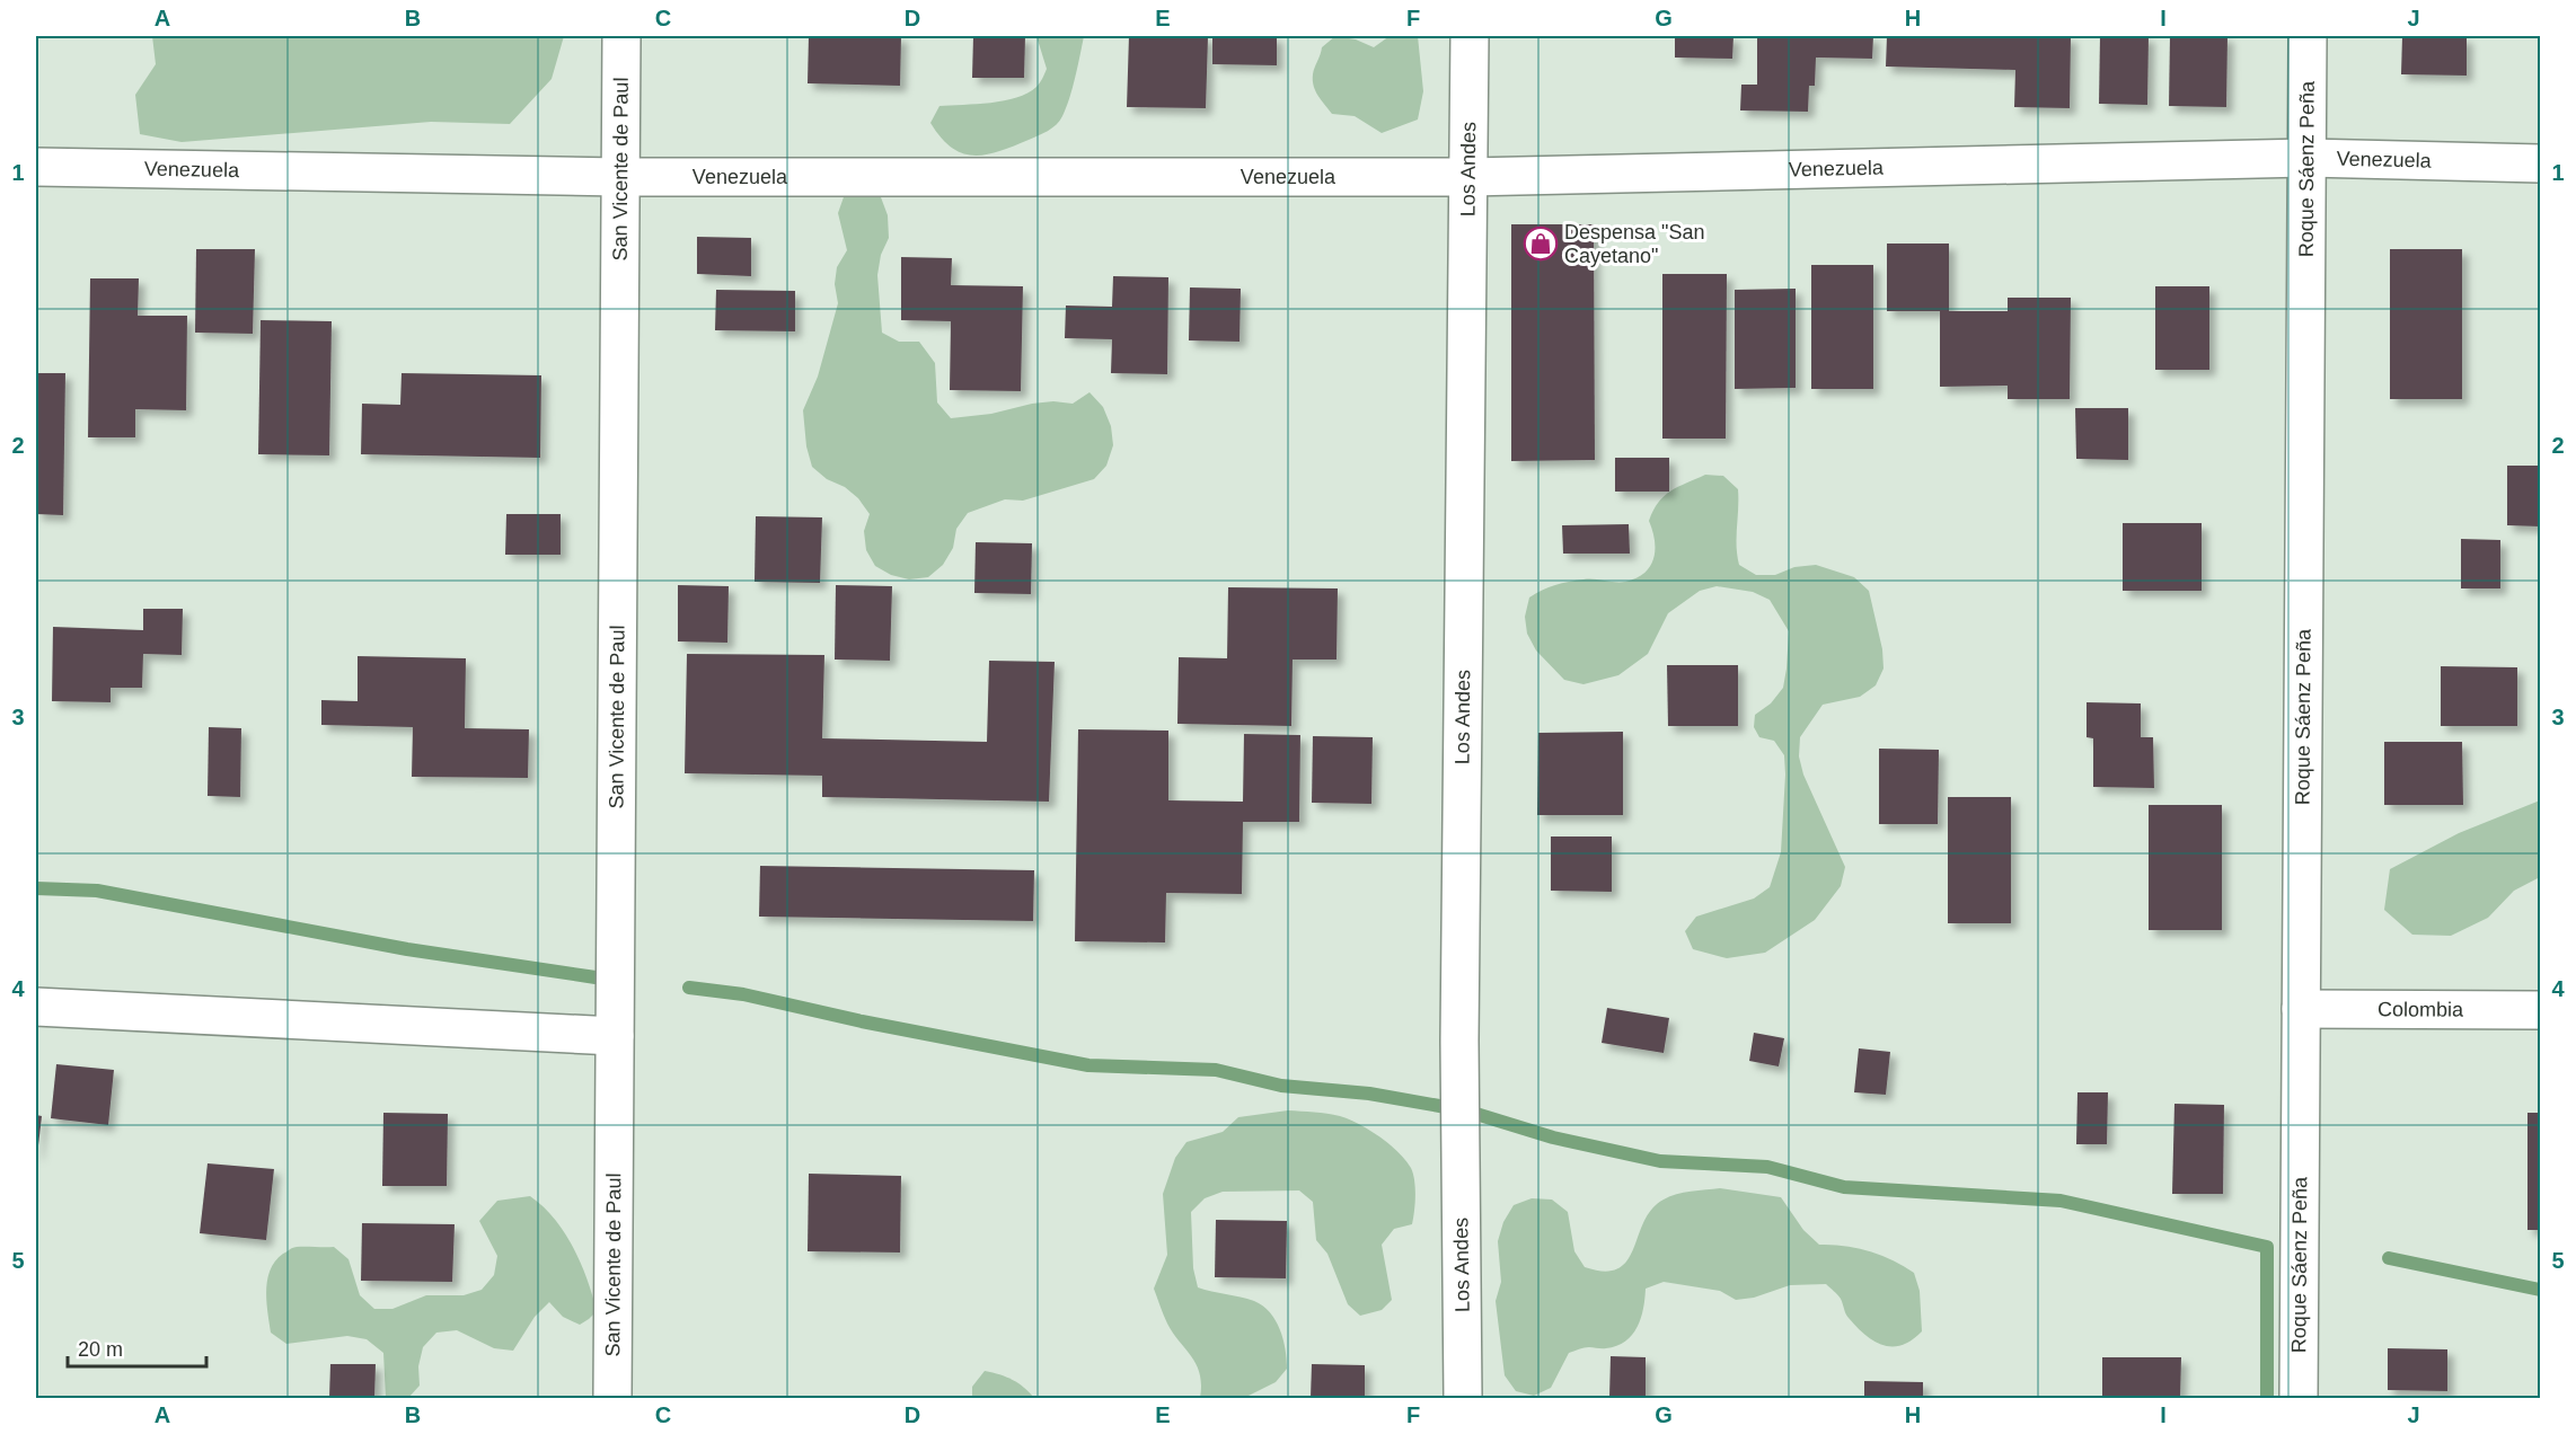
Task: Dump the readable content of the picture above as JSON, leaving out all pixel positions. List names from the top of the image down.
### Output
{
  "streets": {
    "street": [
      "Venezuela",
      "San Vicente de Paul",
      "Los Andes",
      "Roque Sáenz Peña",
      "Colombia"
    ]
  },
  "crossings": [
    ["Venezuela", "San Vicente de Paul"],
    ["Venezuela", "Los Andes"],
    ["Venezuela", "Roque Sáenz Peña"],
    ["Roque Sáenz Peña", "Colombia"]
  ],
  "places": {
    "shop": ["Despensa \"San Cayetano\""]
  },
  "scale_bar": "20 m",
  "grid": {
    "columns": [
      "A",
      "B",
      "C",
      "D",
      "E",
      "F",
      "G",
      "H",
      "I",
      "J"
    ],
    "rows": [
      "1",
      "2",
      "3",
      "4",
      "5"
    ]
  }
}
